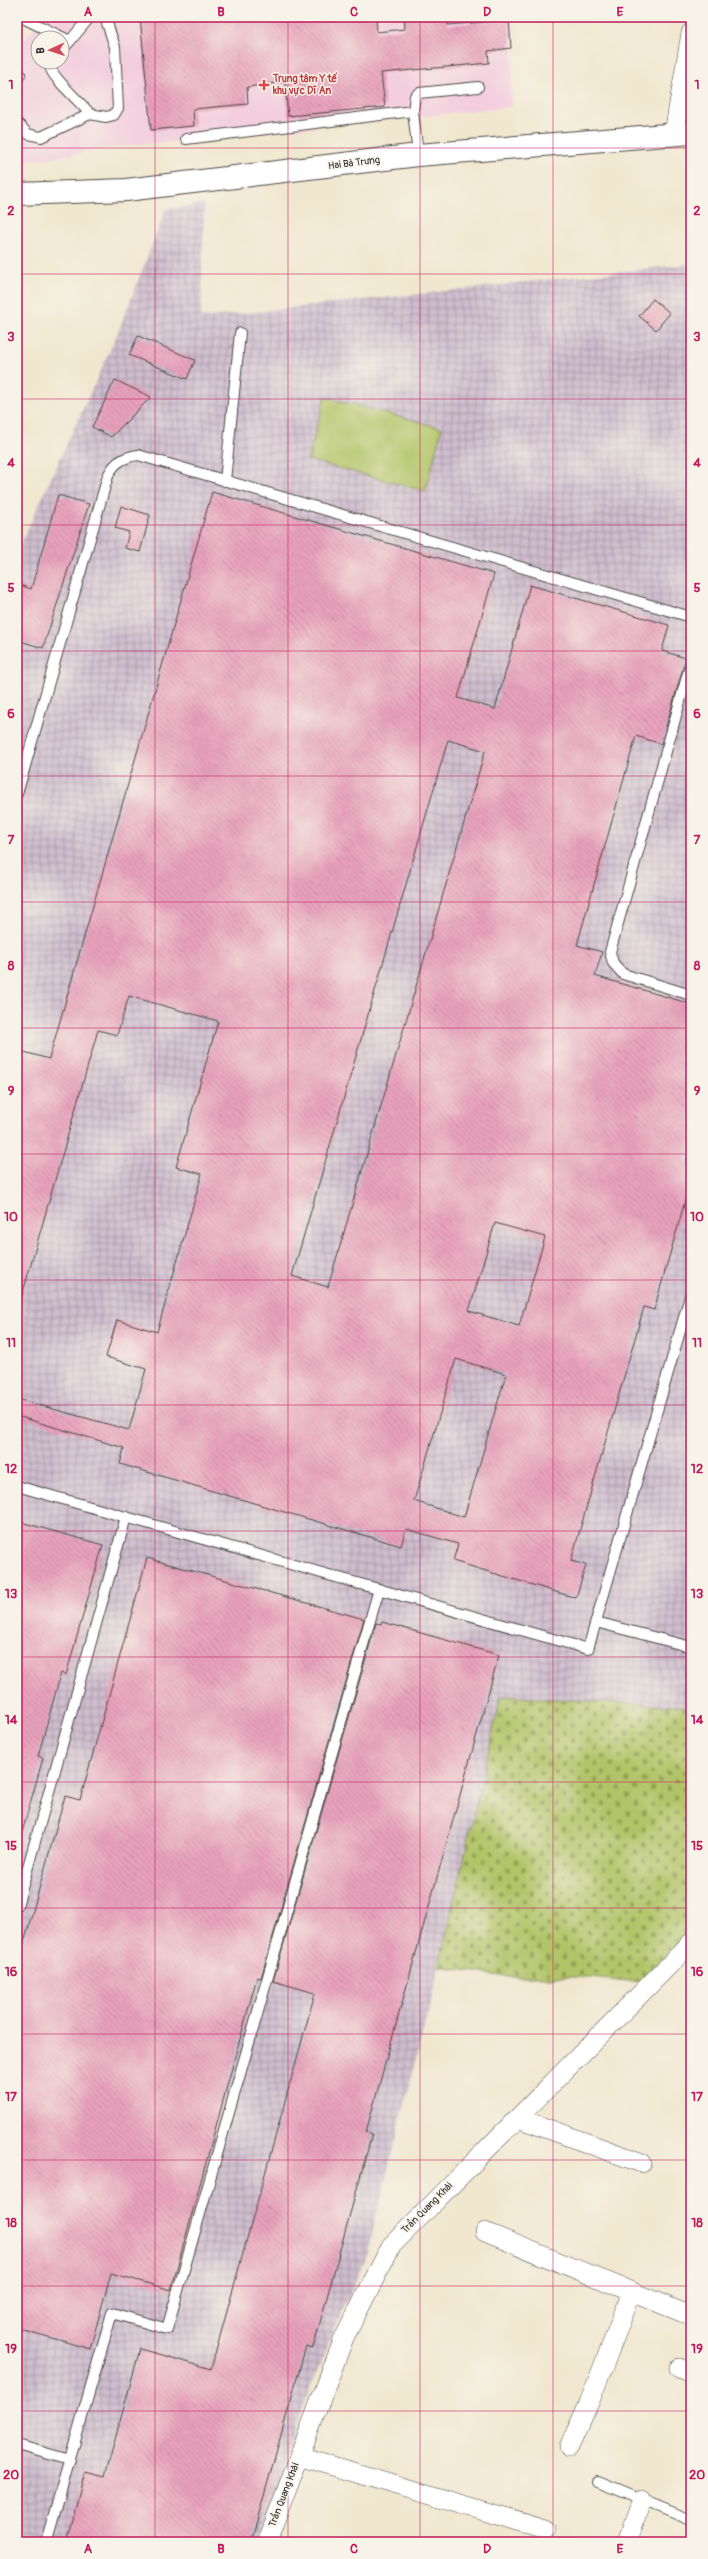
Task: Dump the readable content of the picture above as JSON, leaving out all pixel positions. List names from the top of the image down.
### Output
{
  "streets": {
    "main road": ["Hai Bà Trưng"],
    "street": ["Trần Quang Khải"]
  },
  "places": {
    "health": ["Trung tâm Y tế khu vực Dĩ An"]
  },
  "north": "left",
  "grid": {
    "columns": [
      "A",
      "B",
      "C",
      "D",
      "E"
    ],
    "rows": [
      "1",
      "2",
      "3",
      "4",
      "5",
      "6",
      "7",
      "8",
      "9",
      "10",
      "11",
      "12",
      "13",
      "14",
      "15",
      "16",
      "17",
      "18",
      "19",
      "20"
    ]
  }
}
